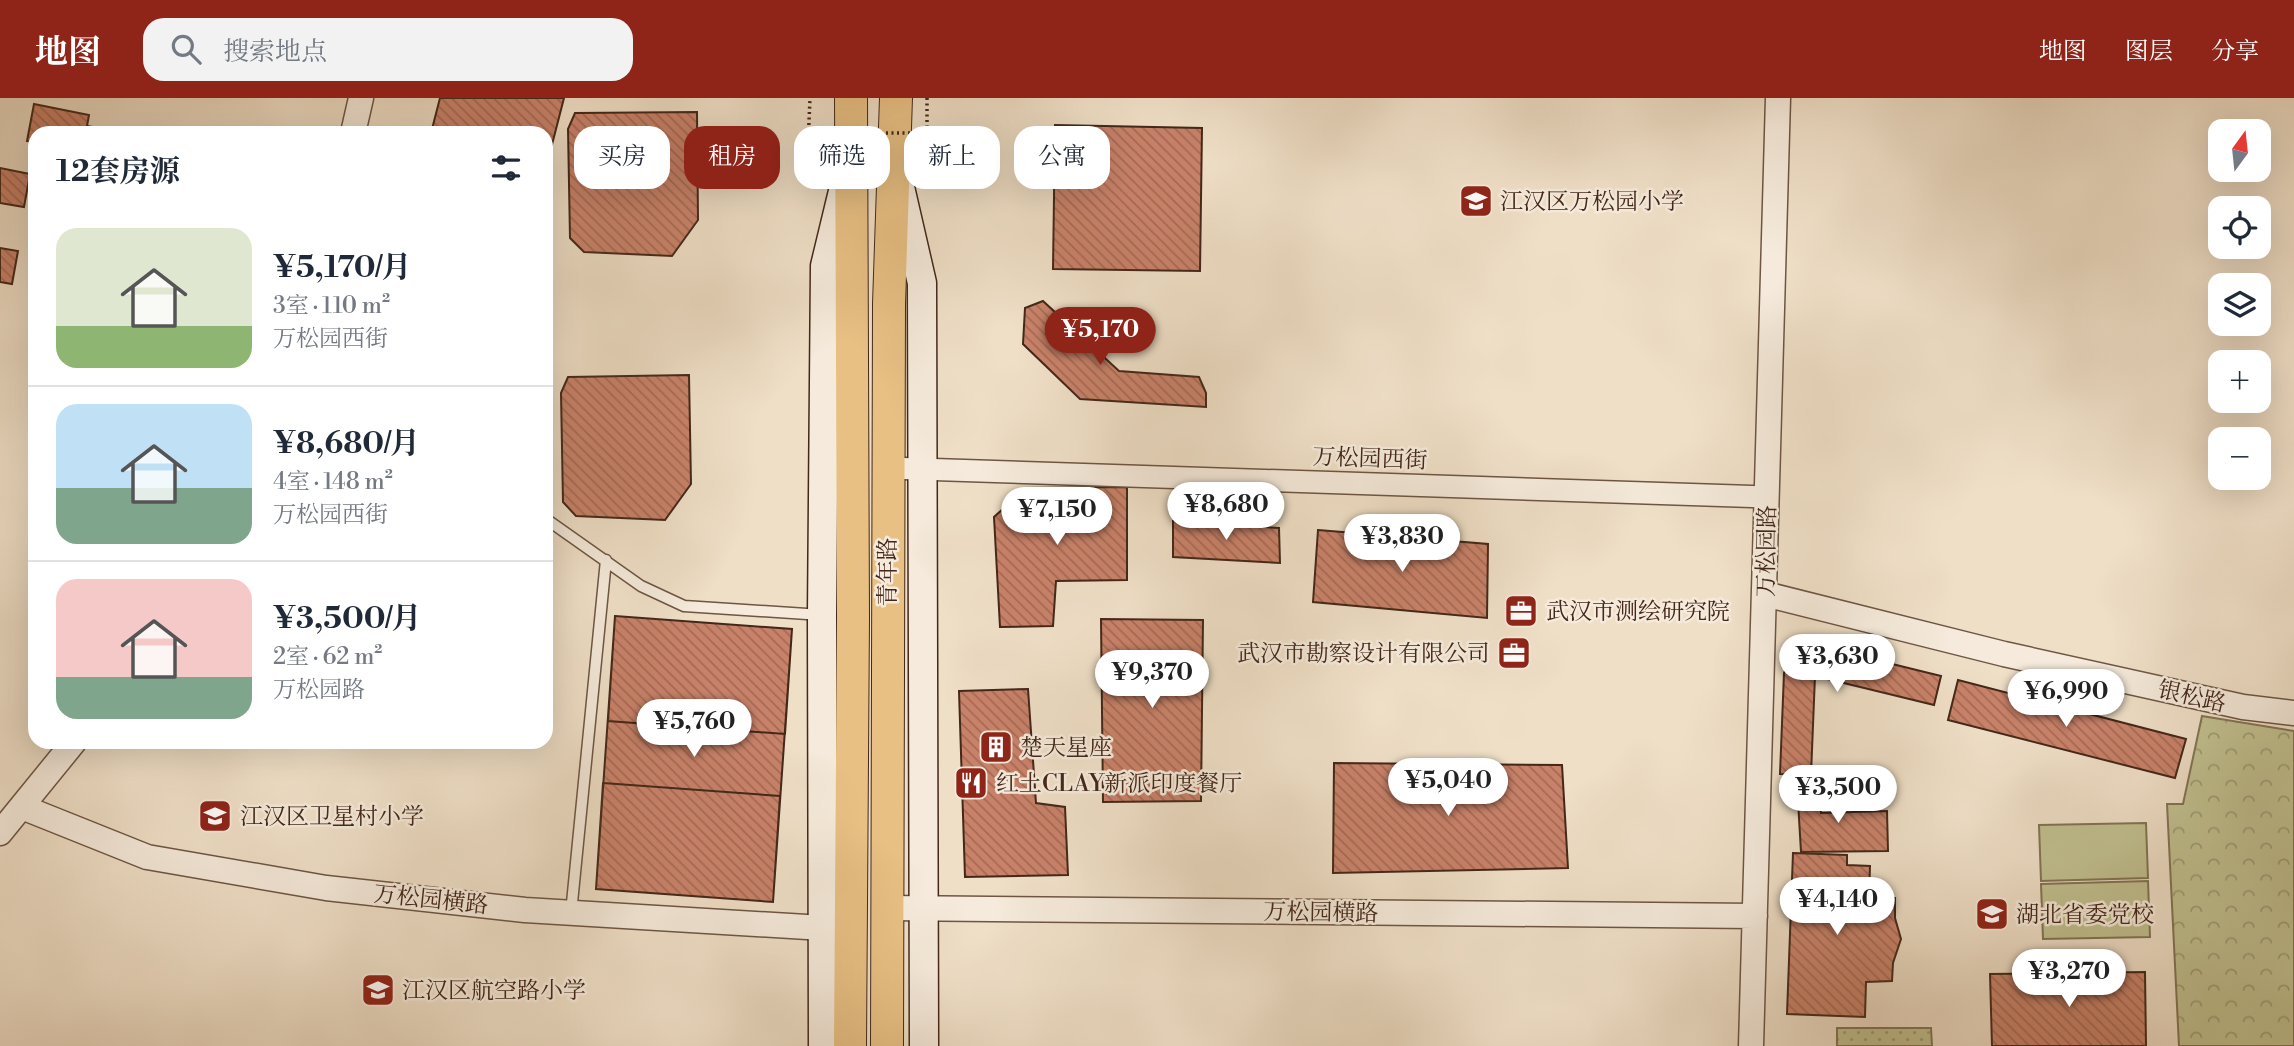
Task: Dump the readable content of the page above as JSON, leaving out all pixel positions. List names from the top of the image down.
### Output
{
  "streets": {
    "main road": ["青年路"],
    "street": [
      "万松园西街",
      "万松园路",
      "银松路",
      "万松园横路"
    ]
  },
  "crossings": [
    ["万松园西街", "万松园路"],
    ["万松园西街", "青年路"],
    ["万松园路", "银松路"],
    ["万松园路", "万松园横路"],
    ["青年路", "万松园横路"]
  ],
  "places": {
    "school or university": [
      "江汉区万松园小学",
      "江汉区卫星村小学",
      "湖北省委党校",
      "江汉区航空路小学"
    ],
    "office": ["武汉市测绘研究院", "武汉市勘察设计有限公司"],
    "building": ["楚天星座"],
    "restaurant": ["红土CLAY新派印度餐厅"]
  },
  "north": "top",
  "page": {
    "header": "地图",
    "search": "搜索地点",
    "nav": ["地图", "图层", "分享"],
    "map_buttons": ["+", "−"],
    "chip": [
      "买房",
      "租房",
      "筛选",
      "新上",
      "公寓"
    ],
    "heading": "12套房源",
    "list": [
      {
        "name": "¥5,170/月",
        "note": "3室 · 110 m² · 万松园西街"
      },
      {
        "name": "¥8,680/月",
        "note": "4室 · 148 m² · 万松园西街"
      },
      {
        "name": "¥3,500/月",
        "note": "2室 · 62 m² · 万松园路"
      }
    ],
    "price": [
      "¥5,170",
      "¥8,680",
      "¥7,150",
      "¥3,830",
      "¥3,630",
      "¥9,370",
      "¥6,990",
      "¥5,760",
      "¥5,040",
      "¥3,500",
      "¥4,140",
      "¥3,270"
    ]
  }
}
